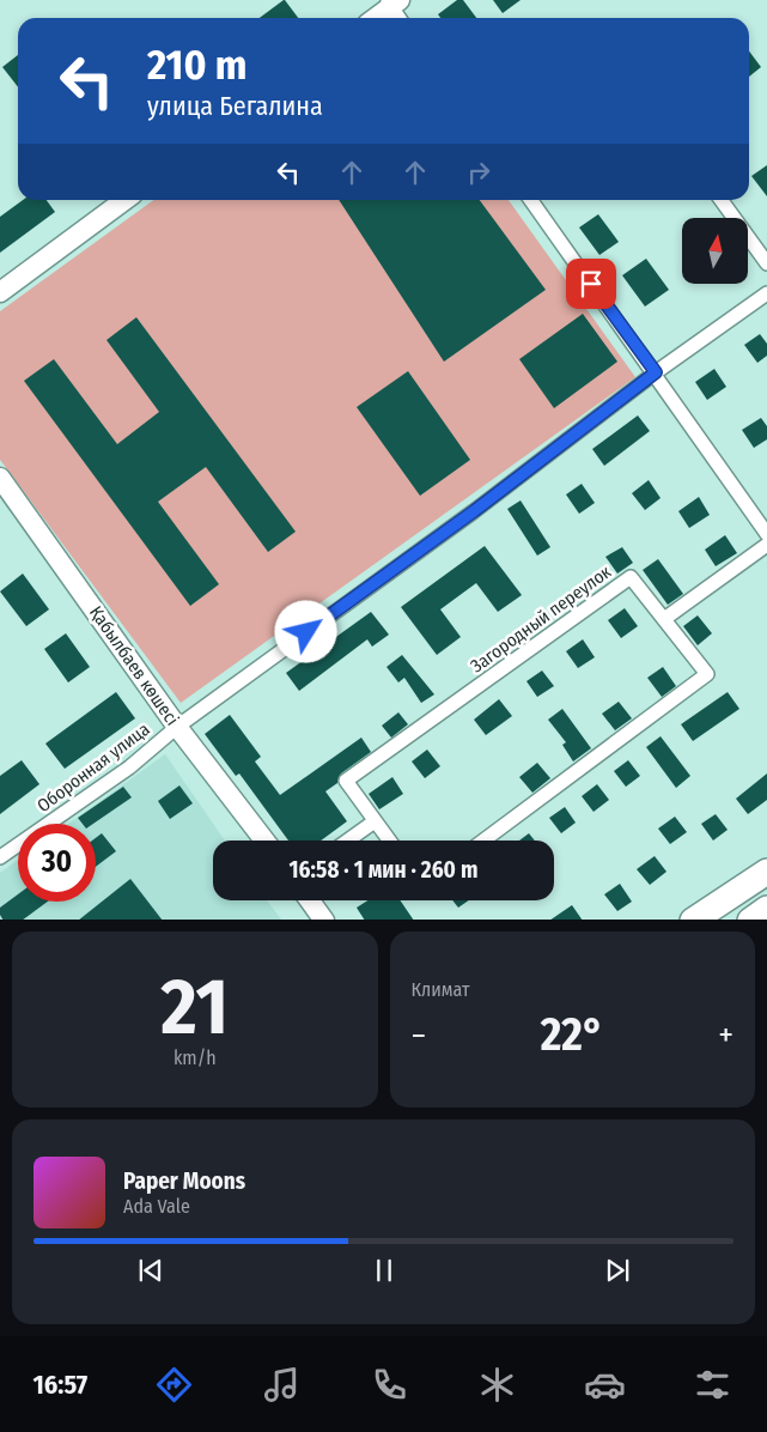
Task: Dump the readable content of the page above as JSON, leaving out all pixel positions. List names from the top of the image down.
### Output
{
  "streets": {
    "main road": ["Қабылбаев көшесі"],
    "street": ["Загородный переулок", "Оборонная улица"]
  },
  "crossings": [
    ["Қабылбаев көшесі", "Оборонная улица"]
  ],
  "north": "top",
  "page": {
    "turn": ["210 m", "улица Бегалина"],
    "limit": "30",
    "trip": "16:58 · 1 мин · 260 m",
    "tile": [
      ["21", "km/h"],
      "Климат"
    ],
    "heat": ["−", "22°", "+"],
    "song": ["Paper Moons", "Ada Vale"],
    "tabs": "16:57"
  }
}
